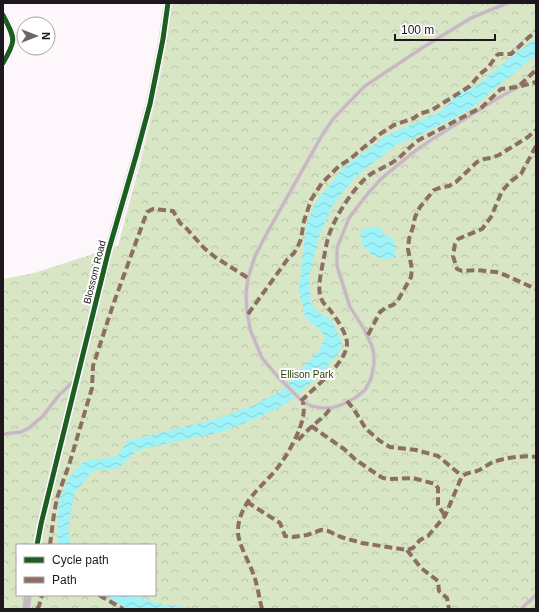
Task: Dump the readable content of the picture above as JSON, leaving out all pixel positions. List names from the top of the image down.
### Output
{
  "streets": {
    "street": ["Blossom Road"]
  },
  "parks": ["Ellison Park"],
  "legend": ["Cycle path", "Path"],
  "scale_bar": "100 m",
  "north": "right"
}
